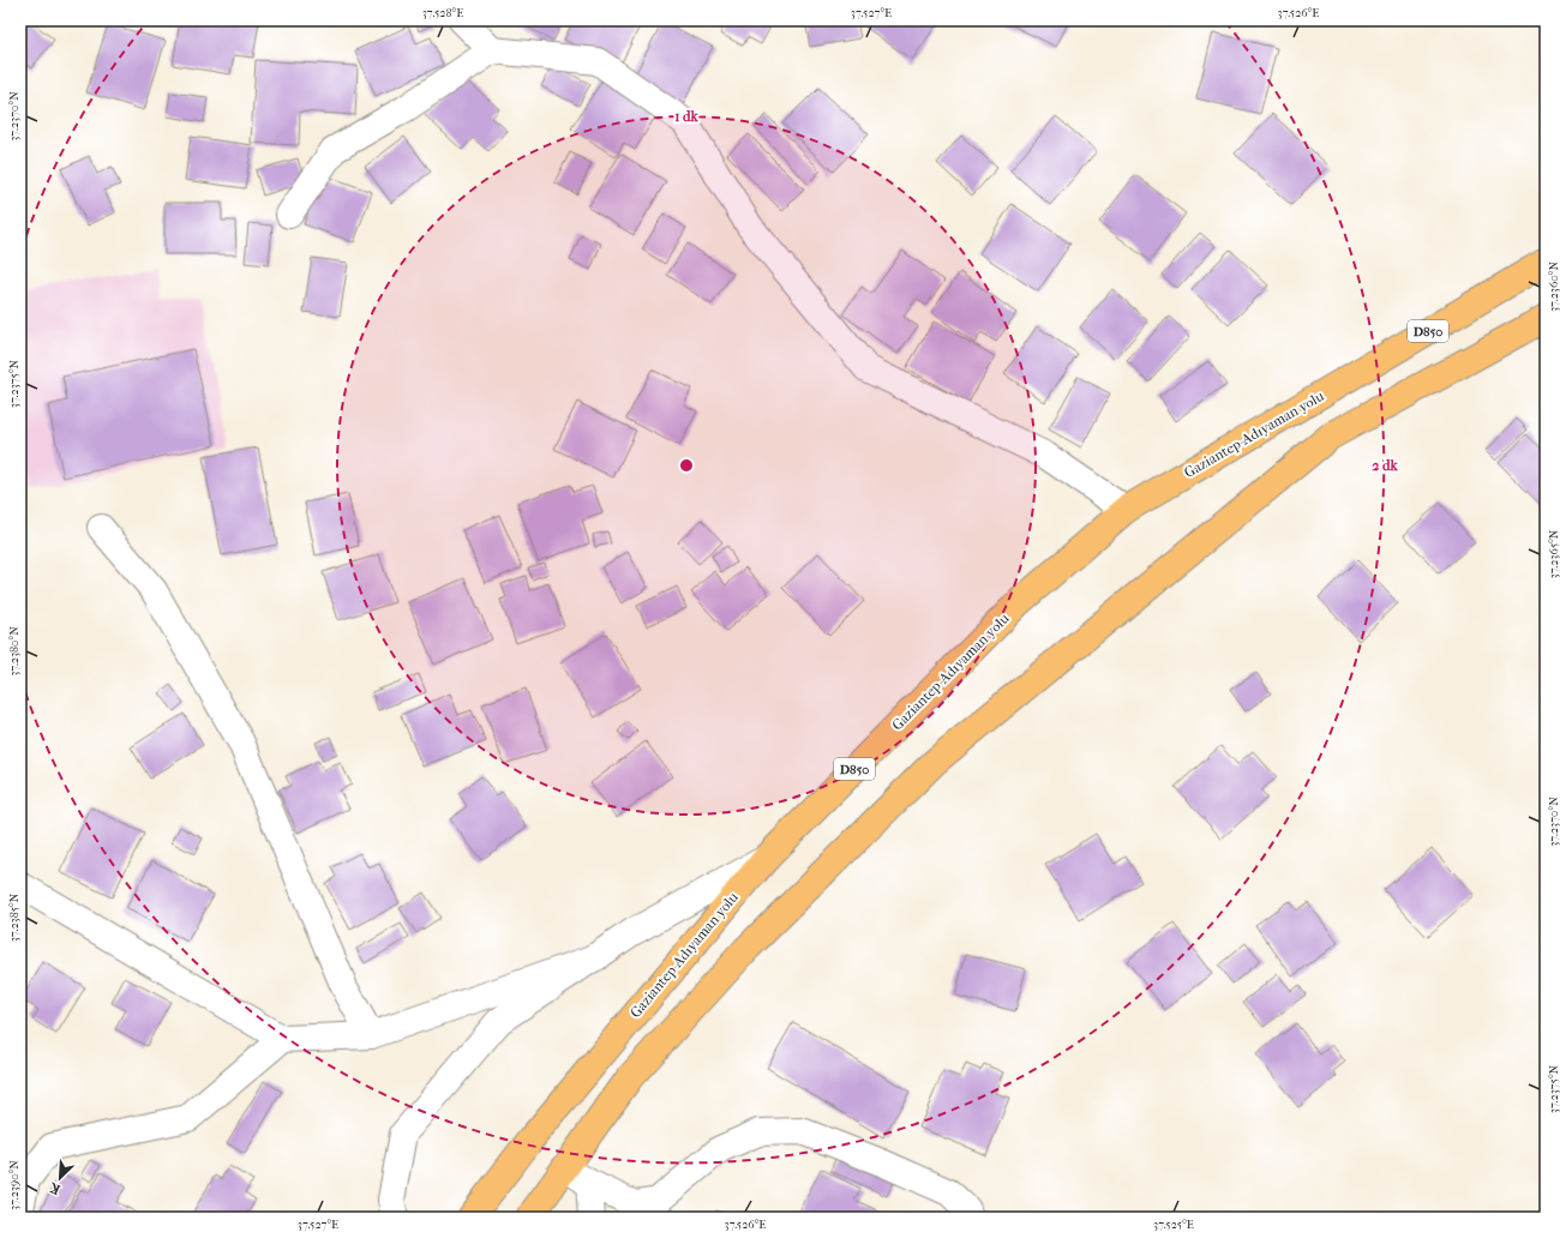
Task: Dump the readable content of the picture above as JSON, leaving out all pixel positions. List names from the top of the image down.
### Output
{
  "streets": {
    "highway": ["D850", "Gaziantep-Adıyaman yolu"]
  },
  "north": "bottom left",
  "coordinates": [
    "37.528°E",
    "37.527°E",
    "37.526°E",
    "37.2370°N",
    "37.2360°N",
    "37.2375°N",
    "37.2365°N",
    "37.2380°N",
    "37.2385°N",
    "37.2390°N",
    "37.525°E"
  ],
  "rings": ["1 dk", "2 dk"]
}
